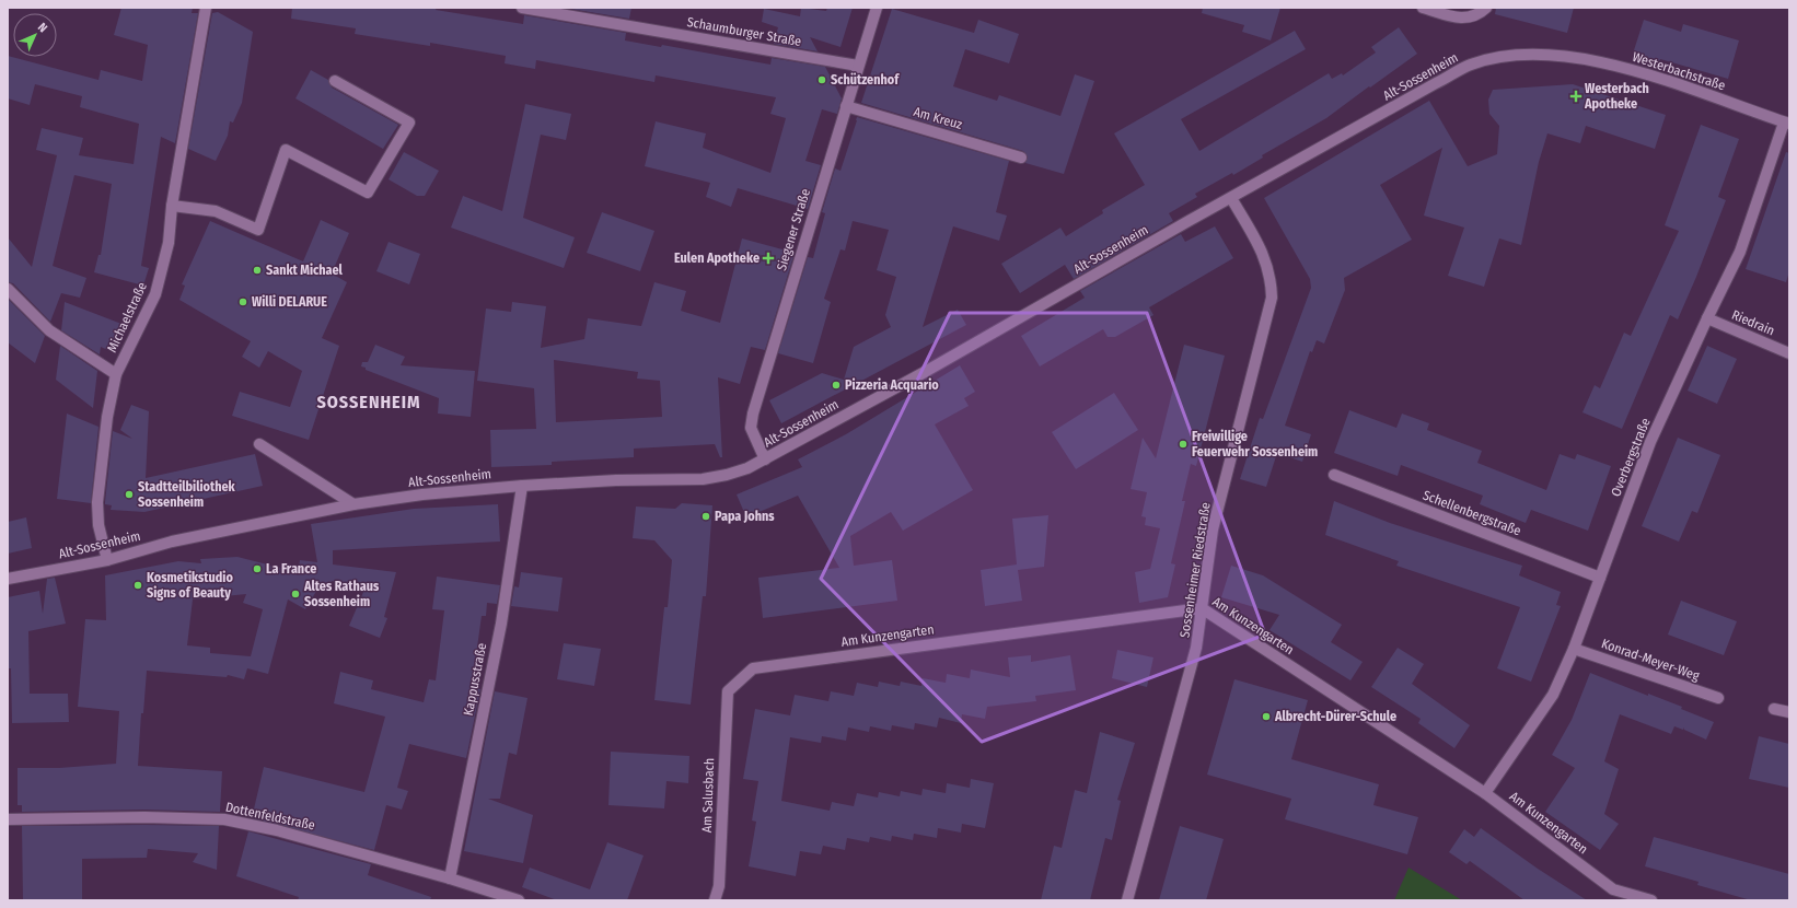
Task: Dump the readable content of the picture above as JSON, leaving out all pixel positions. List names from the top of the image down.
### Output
{
  "streets": {
    "street": [
      "Schaumburger Straße",
      "Westerbachstraße",
      "Alt-Sossenheim",
      "Am Kreuz",
      "Siegener Straße",
      "Michaelstraße",
      "Riedrain",
      "Overbergstraße",
      "Schellenbergstraße",
      "Sossenheimer Riedstraße",
      "Am Kunzengarten",
      "Konrad-Meyer-Weg",
      "Kappusstraße",
      "Am Salusbach",
      "Dottenfeldstraße"
    ]
  },
  "crossings": [
    ["Schaumburger Straße", "Siegener Straße"],
    ["Westerbachstraße", "Alt-Sossenheim"],
    ["Westerbachstraße", "Overbergstraße"],
    ["Alt-Sossenheim", "Siegener Straße"],
    ["Alt-Sossenheim", "Michaelstraße"],
    ["Alt-Sossenheim", "Sossenheimer Riedstraße"],
    ["Alt-Sossenheim", "Kappusstraße"],
    ["Am Kreuz", "Siegener Straße"],
    ["Riedrain", "Overbergstraße"],
    ["Overbergstraße", "Schellenbergstraße"],
    ["Overbergstraße", "Am Kunzengarten"],
    ["Overbergstraße", "Konrad-Meyer-Weg"],
    ["Sossenheimer Riedstraße", "Am Kunzengarten"],
    ["Am Kunzengarten", "Am Salusbach"],
    ["Kappusstraße", "Dottenfeldstraße"]
  ],
  "districts": ["SOSSENHEIM"],
  "places": {
    "other": [
      "Schützenhof",
      "Sankt Michael",
      "Willi DELARUE",
      "Pizzeria Acquario",
      "Freiwillige Feuerwehr Sossenheim",
      "Stadtteilbiliothek Sossenheim",
      "Papa Johns",
      "La France",
      "Kosmetikstudio Signs of Beauty",
      "Altes Rathaus Sossenheim",
      "Albrecht-Dürer-Schule"
    ],
    "health": ["Westerbach Apotheke", "Eulen Apotheke"]
  },
  "north": "top right"
}
